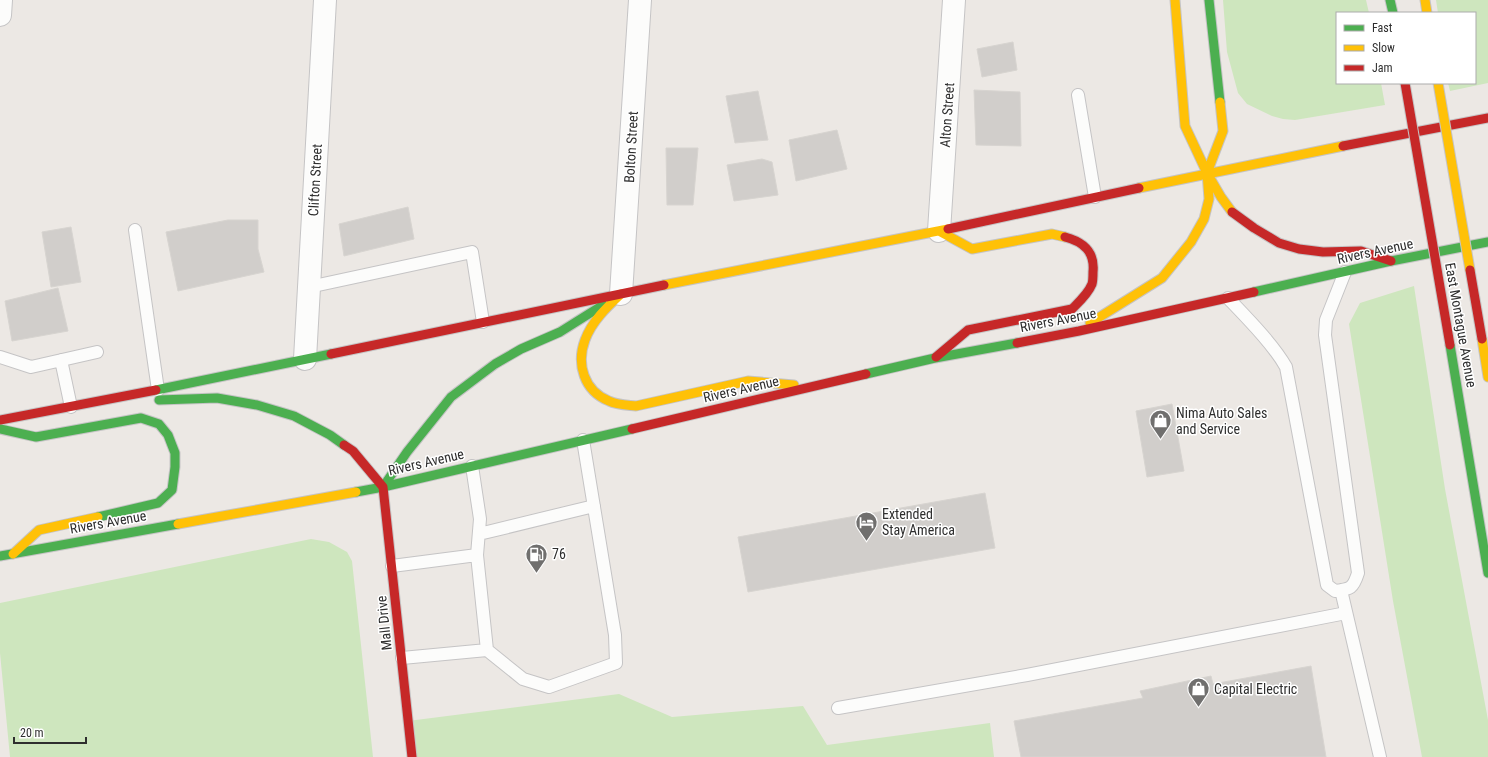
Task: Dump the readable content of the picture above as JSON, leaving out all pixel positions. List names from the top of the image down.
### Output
{
  "streets": {
    "main road": ["Rivers Avenue", "East Montague Avenue", "Mall Drive"],
    "street": ["Alton Street", "Bolton Street", "Clifton Street"]
  },
  "crossings": [
    ["Rivers Avenue", "Mall Drive"]
  ],
  "places": {
    "shop": ["Nima Auto Sales and Service", "Capital Electric"],
    "hotel": ["Extended Stay America"],
    "fuel station": ["76"]
  },
  "legend": ["Fast", "Slow", "Jam"],
  "scale_bar": "20 m"
}
